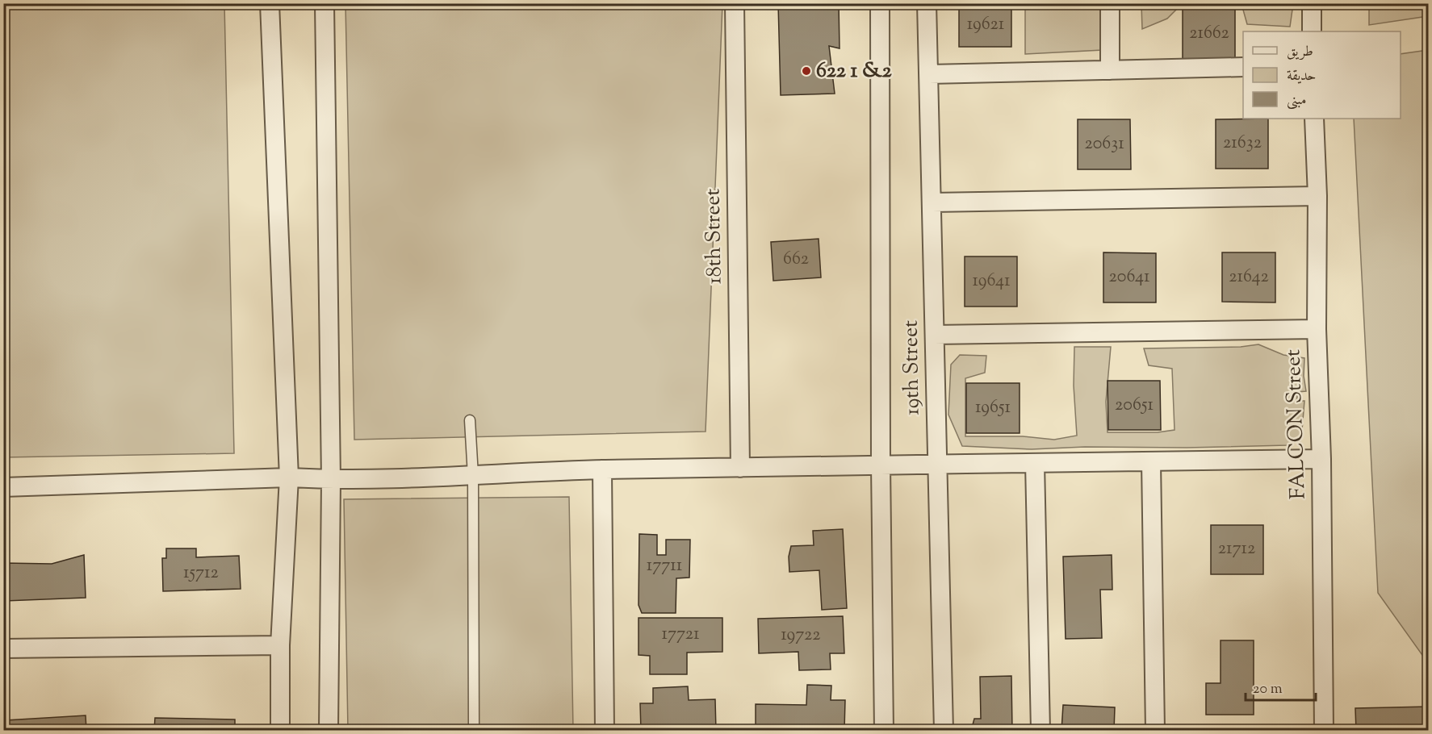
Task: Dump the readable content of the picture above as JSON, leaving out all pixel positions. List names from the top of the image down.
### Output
{
  "streets": {
    "street": ["18th Street", "19th Street", "FALCON Street"]
  },
  "places": ["622 1 &2"],
  "house_numbers": [
    "19621",
    "21662",
    "21632",
    "20631",
    "662",
    "20641",
    "21642",
    "19641",
    "20651",
    "19651",
    "21712",
    "17711",
    "15712",
    "17721",
    "19722"
  ],
  "legend": ["طريق", "حديقة", "مبنى"],
  "scale_bar": "20 m"
}
